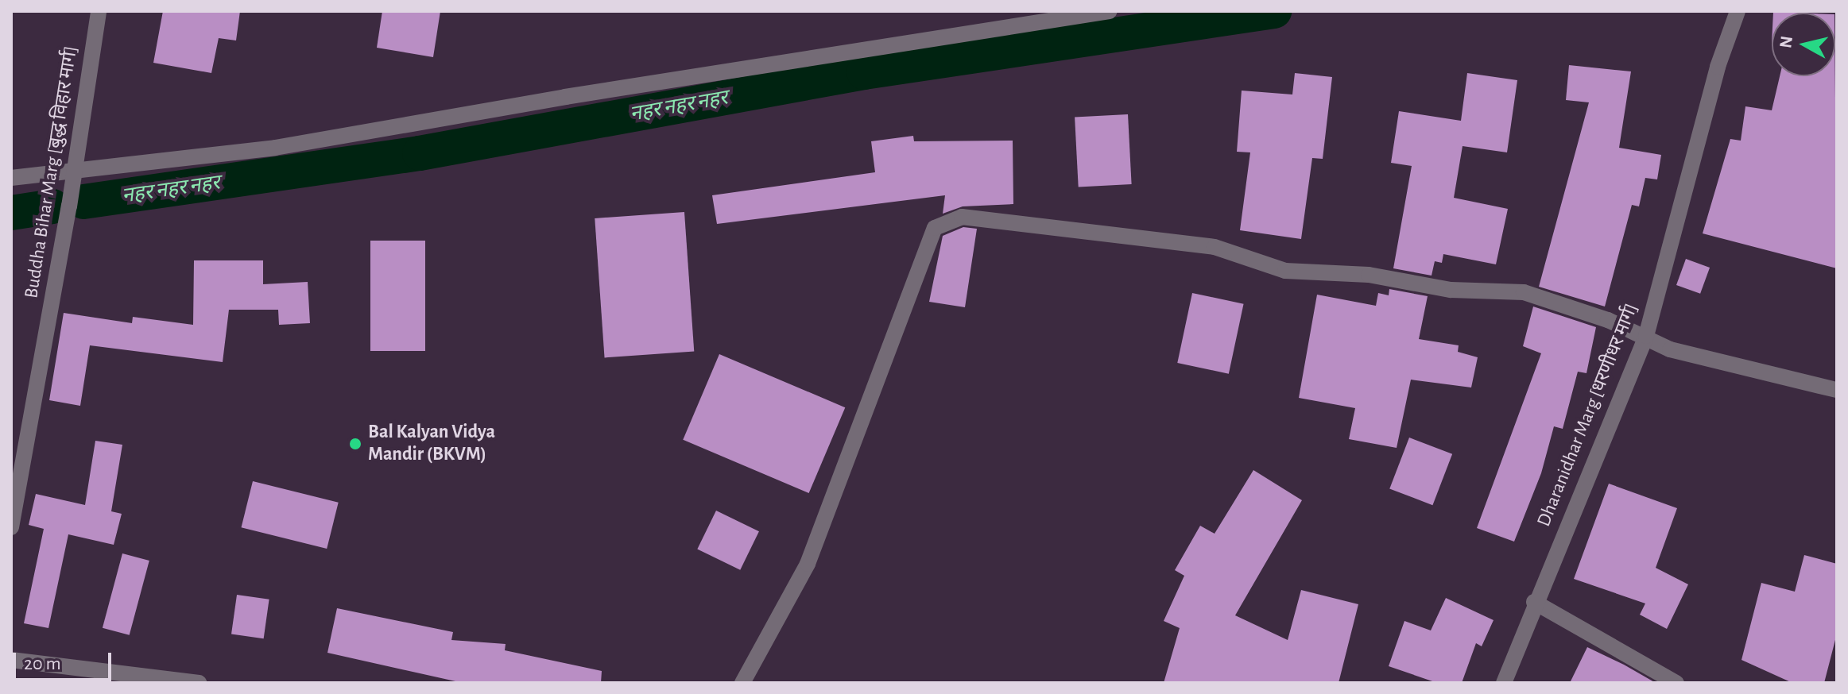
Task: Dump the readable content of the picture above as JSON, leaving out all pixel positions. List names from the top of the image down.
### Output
{
  "streets": {
    "street": ["Buddha Bihar Marg [बुद्ध विहार मार्ग]", "Dharanidhar Marg [धरणीधर मार्ग]"]
  },
  "water": ["नहर नहर नहर"],
  "places": ["Bal Kalyan Vidya Mandir (BKVM)"],
  "scale_bar": "20 m",
  "north": "left"
}
